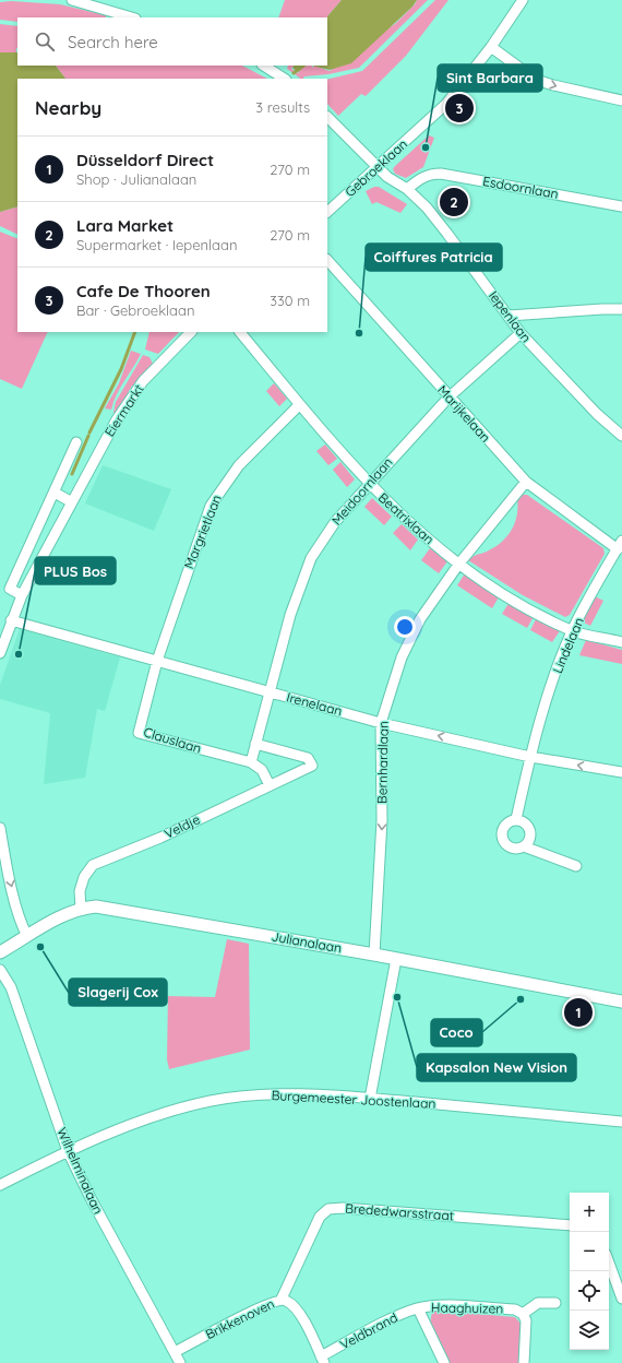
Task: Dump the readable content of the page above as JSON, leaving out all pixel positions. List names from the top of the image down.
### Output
{
  "streets": {
    "street": [
      "Gebroeklaan",
      "Esdoornlaan",
      "Iepenlaan",
      "Eiermarkt",
      "Marijkelaan",
      "Meidoornlaan",
      "Beatrixlaan",
      "Margrietlaan",
      "Lindelaan",
      "Irenelaan",
      "Clauslaan",
      "Bernhardlaan",
      "Veldje",
      "Julianalaan",
      "Burgemeester Joostenlaan",
      "Wilhelminalaan",
      "Brededwarsstraat",
      "Haaghuizen",
      "Brikkenoven",
      "Veldbrand"
    ]
  },
  "crossings": [
    ["Esdoornlaan", "Iepenlaan"],
    ["Iepenlaan", "Meidoornlaan"],
    ["Eiermarkt", "Irenelaan"],
    ["Marijkelaan", "Meidoornlaan"],
    ["Marijkelaan", "Lindelaan"],
    ["Marijkelaan", "Bernhardlaan"],
    ["Meidoornlaan", "Beatrixlaan"],
    ["Meidoornlaan", "Irenelaan"],
    ["Beatrixlaan", "Margrietlaan"],
    ["Beatrixlaan", "Lindelaan"],
    ["Beatrixlaan", "Bernhardlaan"],
    ["Margrietlaan", "Irenelaan"],
    ["Margrietlaan", "Clauslaan"],
    ["Lindelaan", "Irenelaan"],
    ["Irenelaan", "Clauslaan"],
    ["Irenelaan", "Bernhardlaan"],
    ["Bernhardlaan", "Julianalaan"],
    ["Veldje", "Julianalaan"],
    ["Burgemeester Joostenlaan", "Wilhelminalaan"],
    ["Wilhelminalaan", "Brikkenoven"],
    ["Brededwarsstraat", "Brikkenoven"],
    ["Haaghuizen", "Veldbrand"],
    ["Brikkenoven", "Veldbrand"]
  ],
  "one_way": ["Irenelaan", "Bernhardlaan"],
  "places": [
    "Sint Barbara",
    "Coiffures Patricia",
    "PLUS Bos",
    "Slagerij Cox",
    "Kapsalon New Vision",
    "Coco"
  ],
  "page": {
    "search": "Search here",
    "heading": ["Nearby", "3 results"],
    "pins": ["3", "2", "1"],
    "list": [
      {
        "mark": "1",
        "name": "Düsseldorf Direct",
        "note": "Shop · Julianalaan",
        "value": "270 m"
      },
      {
        "mark": "2",
        "name": "Lara Market",
        "note": "Supermarket · Iepenlaan",
        "value": "270 m"
      },
      {
        "mark": "3",
        "name": "Cafe De Thooren",
        "note": "Bar · Gebroeklaan",
        "value": "330 m"
      }
    ],
    "map_buttons": ["+", "−"]
  }
}
